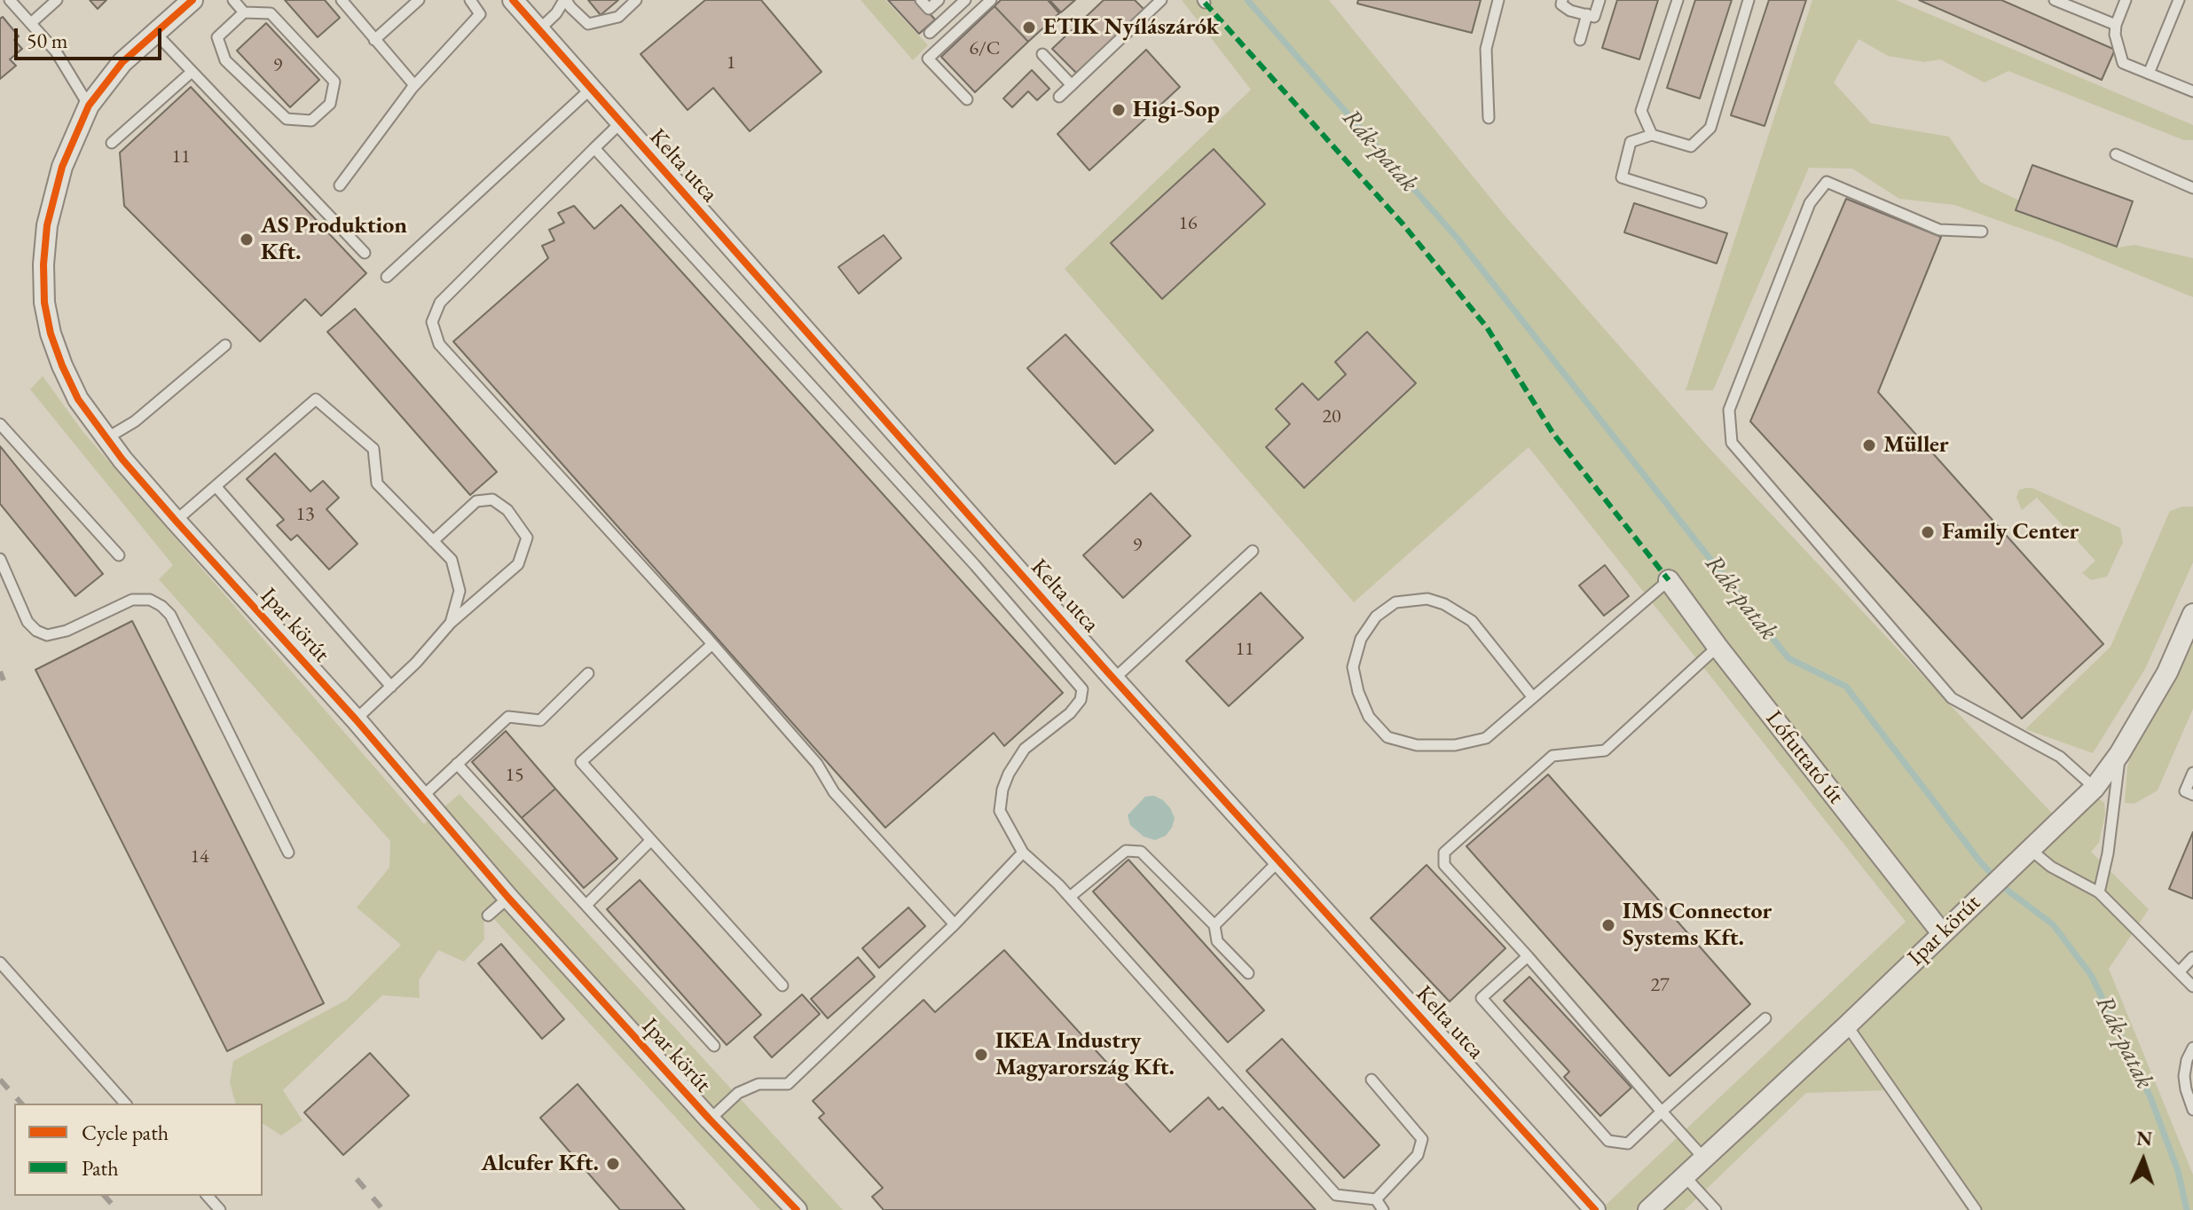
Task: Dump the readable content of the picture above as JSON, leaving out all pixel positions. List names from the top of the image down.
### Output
{
  "streets": {
    "street": ["Kelta utca", "Ipar körút", "Lófuttató út"]
  },
  "crossings": [
    ["Ipar körút", "Lófuttató út"]
  ],
  "water": ["Rák-patak"],
  "places": [
    "ETIK Nyílászárók",
    "Higi-Sop",
    "AS Produktion Kft.",
    "Müller",
    "Family Center",
    "IMS Connector Systems Kft.",
    "IKEA Industry Magyarország Kft.",
    "Alcufer Kft."
  ],
  "house_numbers": [
    "6/C",
    "1",
    "9",
    "11",
    "16",
    "20",
    "13",
    "9",
    "11",
    "15",
    "14",
    "27"
  ],
  "legend": ["Cycle path", "Path"],
  "scale_bar": "50 m",
  "north": "top"
}
